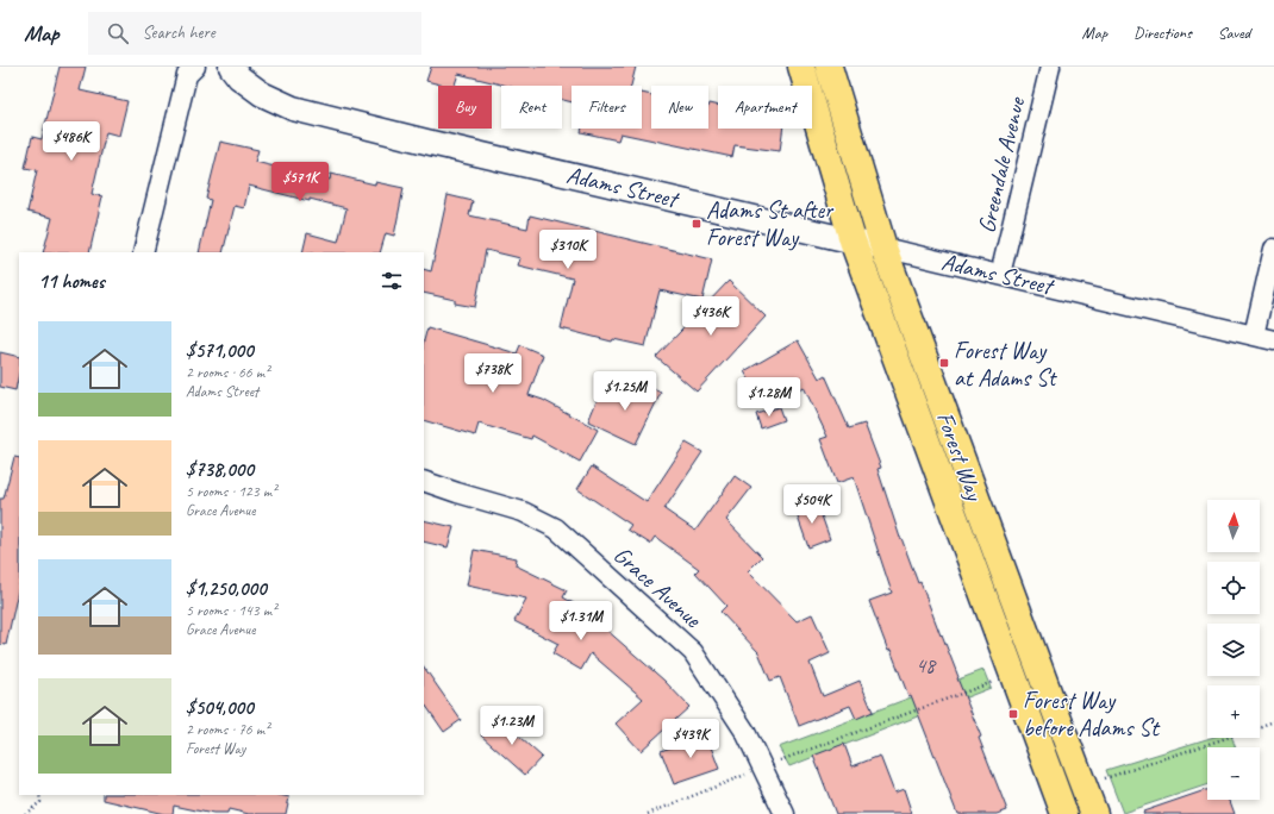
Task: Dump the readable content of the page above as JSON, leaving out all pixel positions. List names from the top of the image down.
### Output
{
  "streets": {
    "main road": ["Forest Way"],
    "street": ["Greendale Avenue", "Adams Street", "Grace Avenue"]
  },
  "crossings": [
    ["Greendale Avenue", "Adams Street"],
    ["Adams Street", "Forest Way"]
  ],
  "places": {
    "transit": ["Adams St after Forest Way", "Forest Way at Adams St", "Forest Way before Adams St"]
  },
  "house_numbers": ["48"],
  "north": "top",
  "page": {
    "header": "Map",
    "search": "Search here",
    "nav": ["Map", "Directions", "Saved"],
    "chip": [
      "Buy",
      "Rent",
      "Filters",
      "New",
      "Apartment"
    ],
    "price": [
      "$486K",
      "$571K",
      "$310K",
      "$436K",
      "$738K",
      "$1.25M",
      "$1.28M",
      "$504K",
      "$1.31M",
      "$1.23M",
      "$439K"
    ],
    "heading": "11 homes",
    "list": [
      {
        "name": "$571,000",
        "note": "2 rooms · 66 m² · Adams Street"
      },
      {
        "name": "$738,000",
        "note": "5 rooms · 123 m² · Grace Avenue"
      },
      {
        "name": "$1,250,000",
        "note": "5 rooms · 143 m² · Grace Avenue"
      },
      {
        "name": "$504,000",
        "note": "2 rooms · 76 m² · Forest Way"
      }
    ],
    "map_buttons": ["+", "−"]
  }
}
